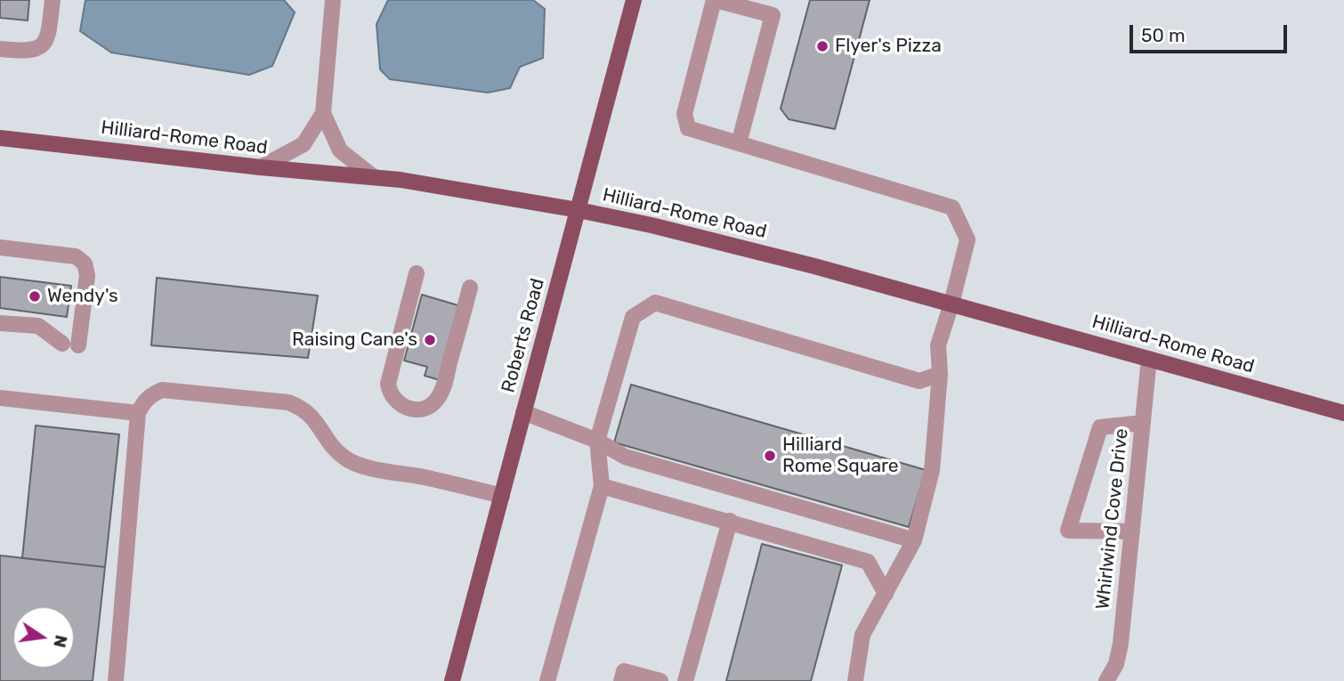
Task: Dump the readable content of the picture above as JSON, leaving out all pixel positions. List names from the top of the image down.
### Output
{
  "streets": {
    "main road": ["Hilliard-Rome Road", "Roberts Road"],
    "street": ["Whirlwind Cove Drive"]
  },
  "crossings": [
    ["Hilliard-Rome Road", "Roberts Road"],
    ["Hilliard-Rome Road", "Whirlwind Cove Drive"]
  ],
  "places": [
    "Flyer's Pizza",
    "Wendy's",
    "Raising Cane's",
    "Hilliard Rome Square"
  ],
  "scale_bar": "50 m",
  "north": "right"
}
